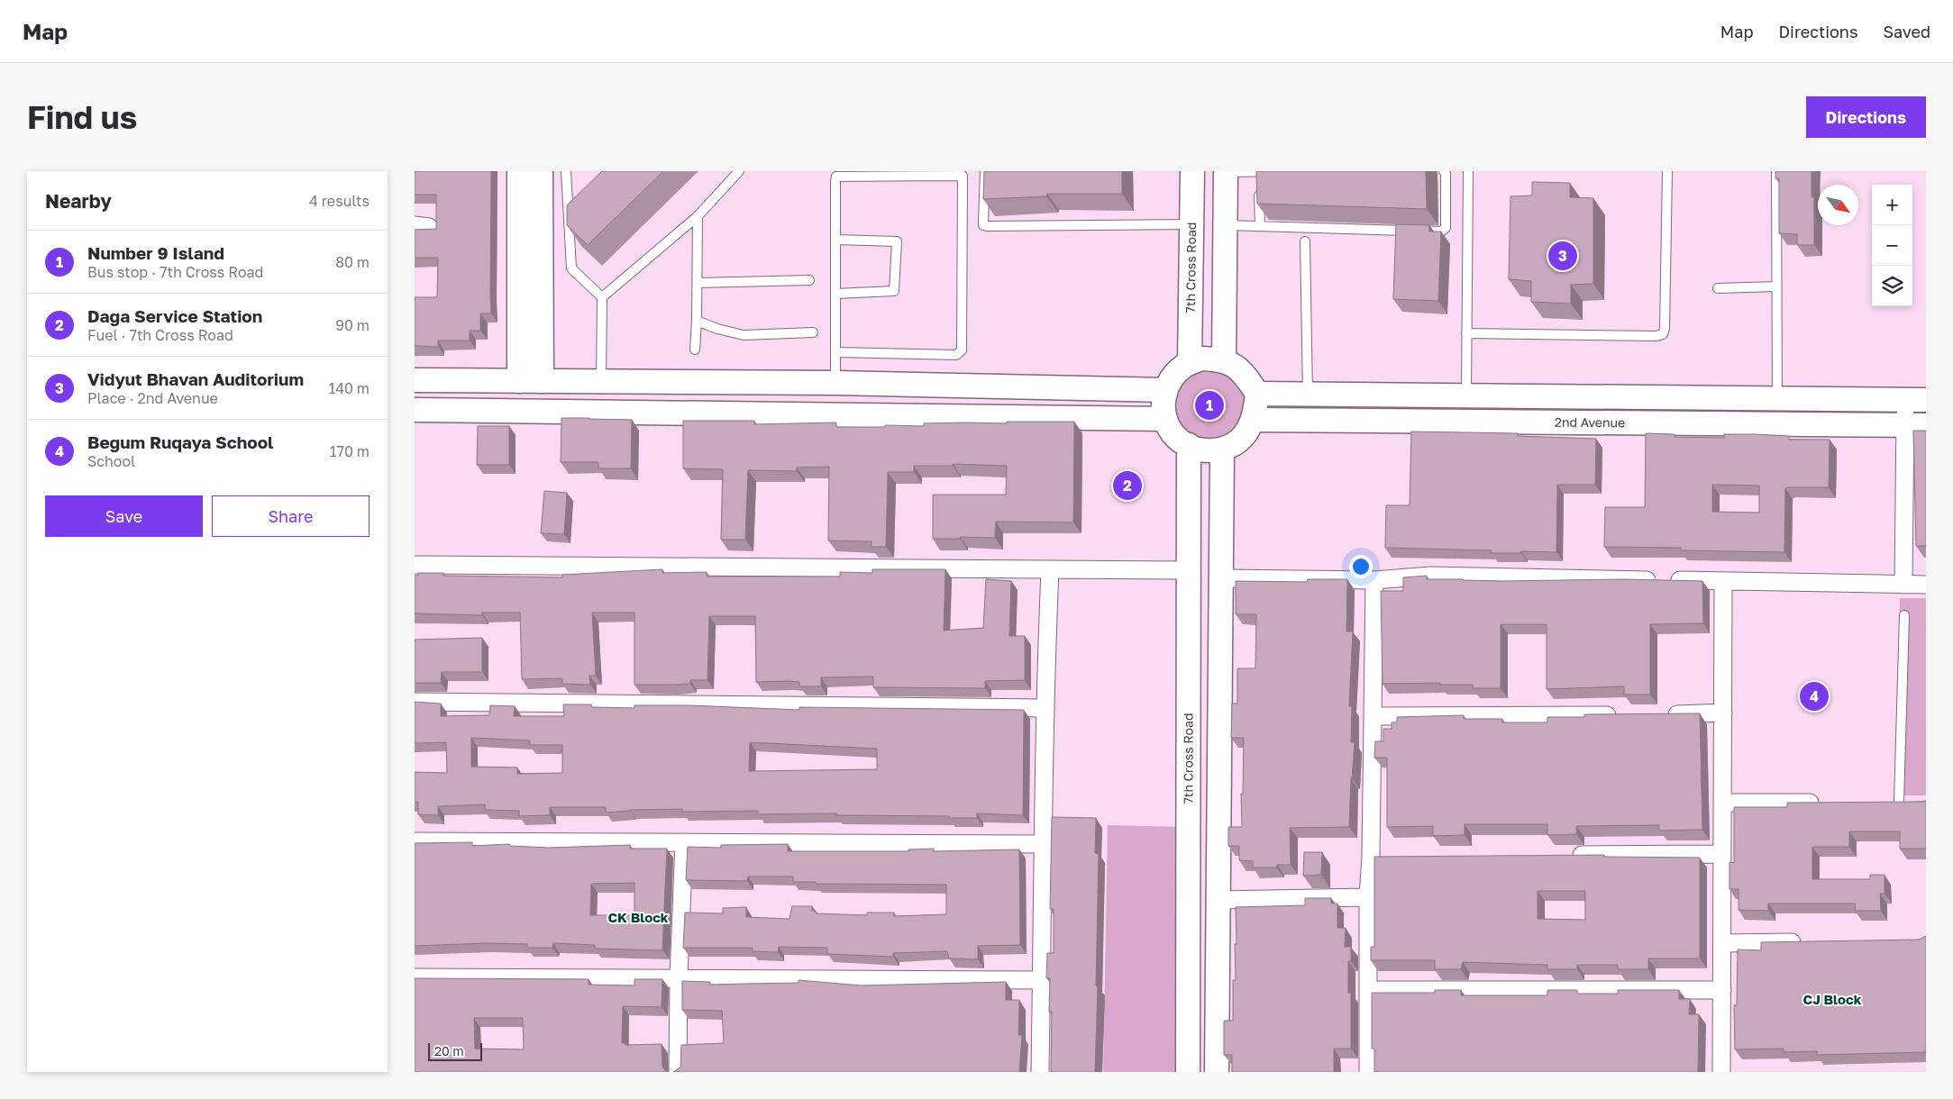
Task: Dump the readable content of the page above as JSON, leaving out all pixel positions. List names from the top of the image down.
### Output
{
  "streets": {
    "street": ["7th Cross Road", "2nd Avenue"]
  },
  "crossings": [
    ["7th Cross Road", "2nd Avenue"]
  ],
  "districts": ["CK Block", "CJ Block"],
  "scale_bar": "20 m",
  "north": "bottom right",
  "page": {
    "header": "Map",
    "nav": ["Map", "Directions", "Saved"],
    "buttons": [
      "Directions",
      ["Save", "Share"]
    ],
    "title": "Find us",
    "heading": ["Nearby", "4 results"],
    "map_buttons": ["+", "−"],
    "list": [
      {
        "mark": "1",
        "name": "Number 9 Island",
        "note": "Bus stop · 7th Cross Road",
        "value": "80 m"
      },
      {
        "mark": "2",
        "name": "Daga Service Station",
        "note": "Fuel · 7th Cross Road",
        "value": "90 m"
      },
      {
        "mark": "3",
        "name": "Vidyut Bhavan Auditorium",
        "note": "Place · 2nd Avenue",
        "value": "140 m"
      },
      {
        "mark": "4",
        "name": "Begum Ruqaya School",
        "note": "School",
        "value": "170 m"
      }
    ],
    "pins": [
      "3",
      "1",
      "2",
      "4"
    ],
    "scale": "20 m"
  }
}
